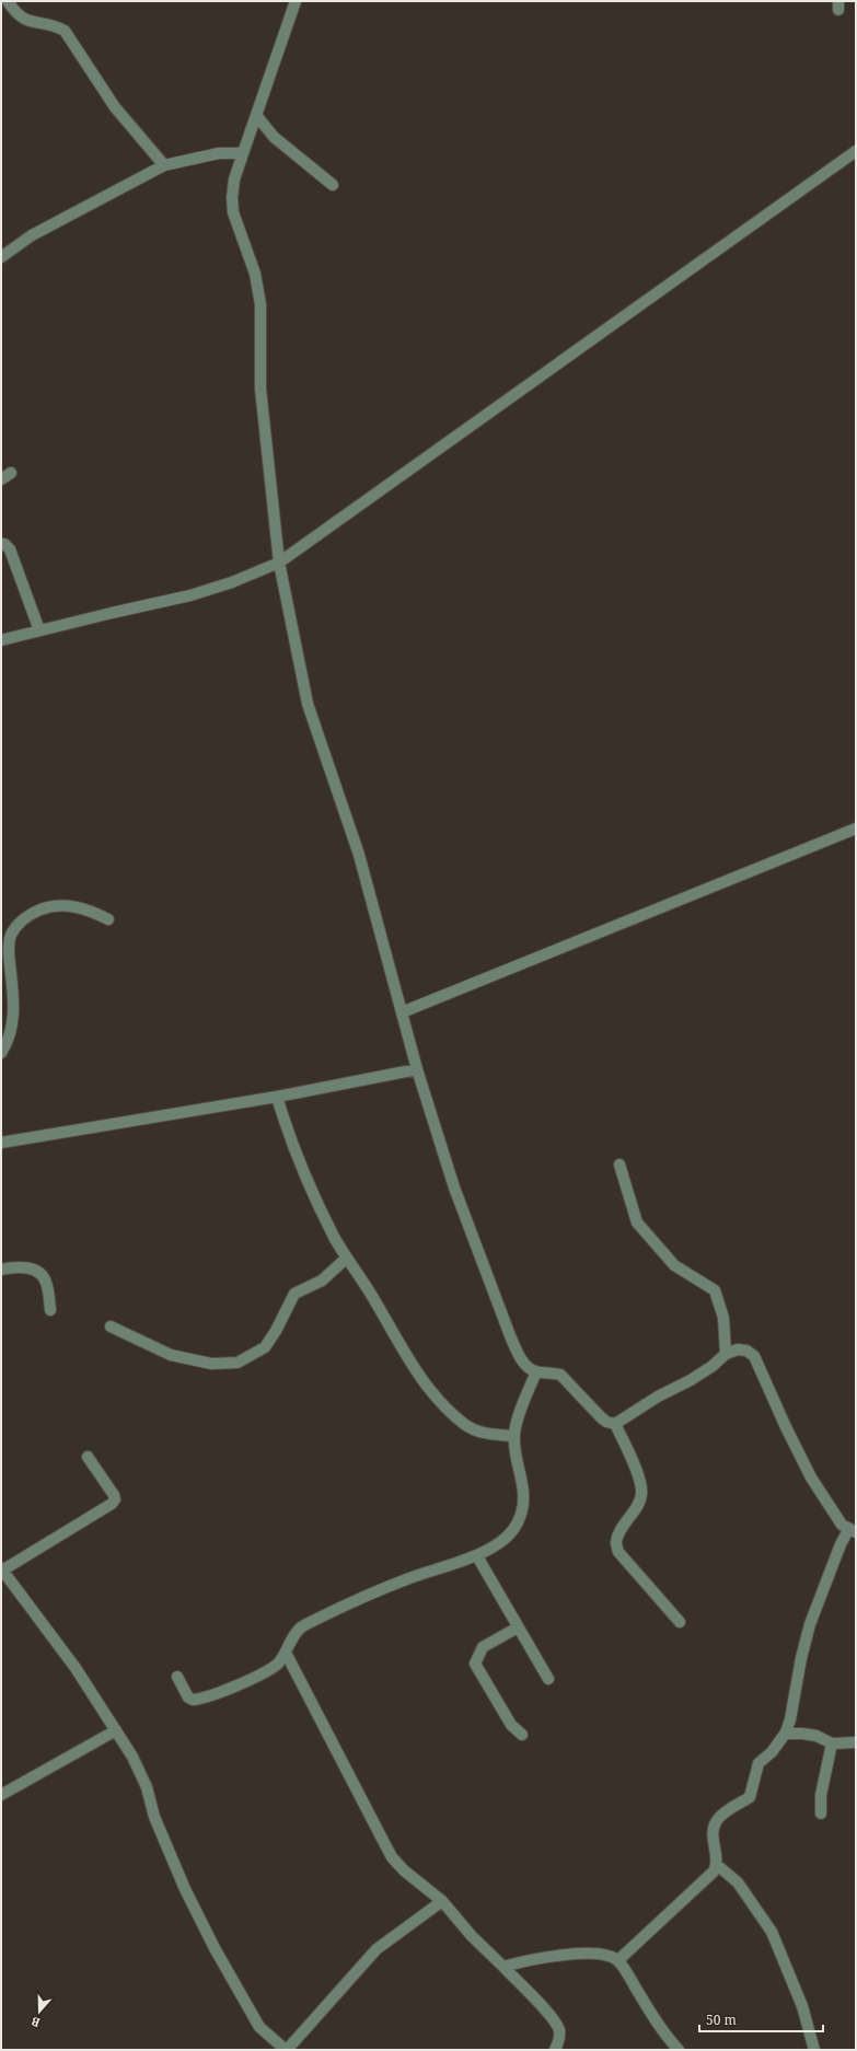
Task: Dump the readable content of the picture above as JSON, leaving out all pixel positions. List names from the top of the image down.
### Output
{
  "scale_bar": "50 m",
  "north": "bottom"
}
